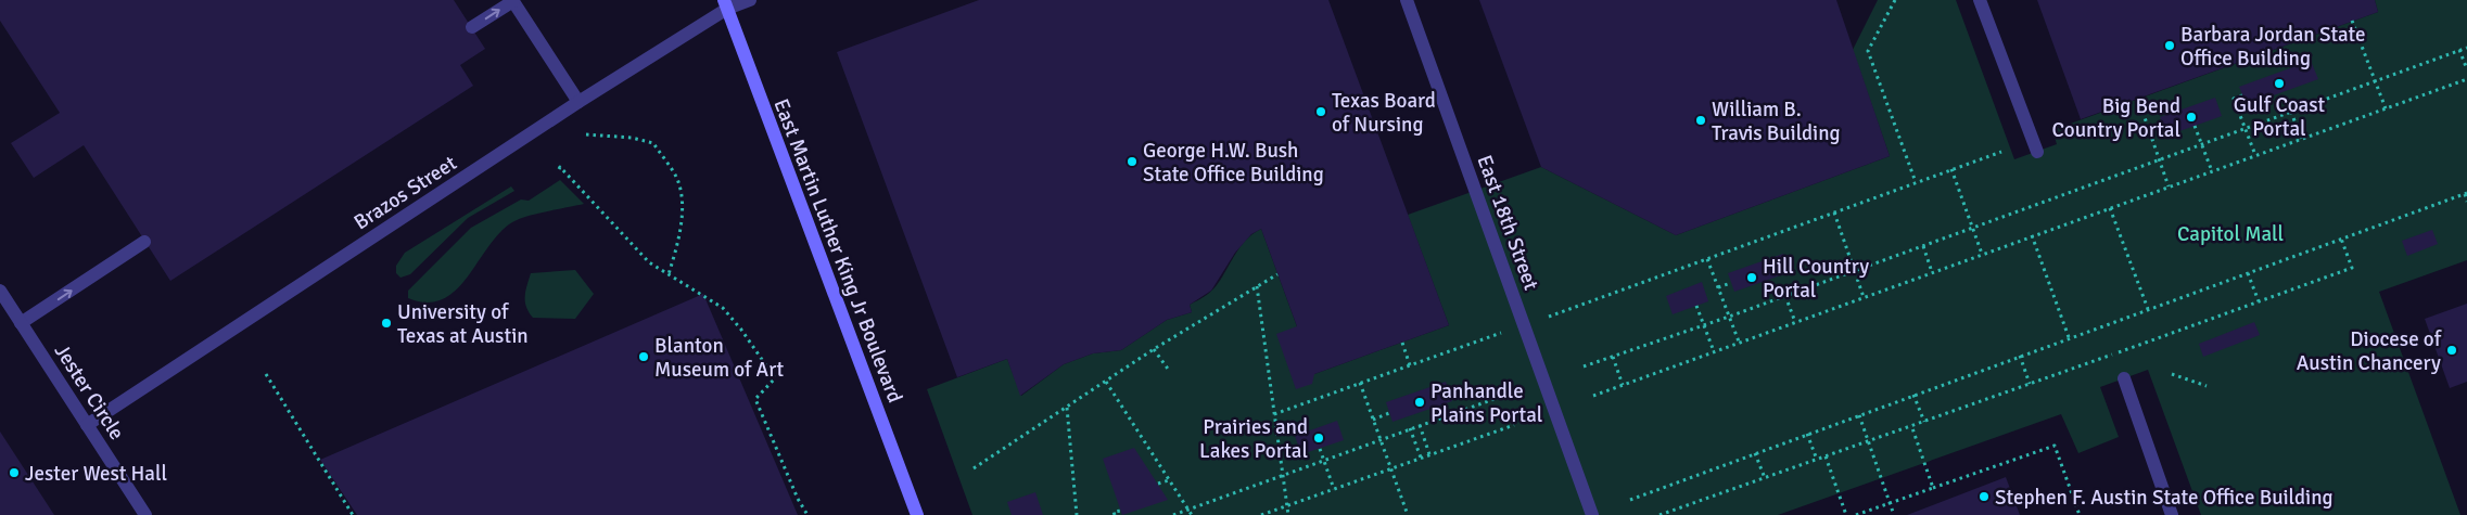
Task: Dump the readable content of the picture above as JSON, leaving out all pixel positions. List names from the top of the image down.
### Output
{
  "streets": {
    "main road": ["East Martin Luther King Jr Boulevard"],
    "street": ["Brazos Street", "East 18th Street", "Jester Circle"]
  },
  "crossings": [
    ["Brazos Street", "East Martin Luther King Jr Boulevard"],
    ["Brazos Street", "Jester Circle"]
  ],
  "parks": ["Capitol Mall"],
  "places": [
    "Barbara Jordan State Office Building",
    "Gulf Coast Portal",
    "Texas Board of Nursing",
    "Big Bend Country Portal",
    "William B. Travis Building",
    "George H.W. Bush State Office Building",
    "Hill Country Portal",
    "University of Texas at Austin",
    "Diocese of Austin Chancery",
    "Blanton Museum of Art",
    "Panhandle Plains Portal",
    "Prairies and Lakes Portal",
    "Jester West Hall",
    "Stephen F. Austin State Office Building"
  ]
}
